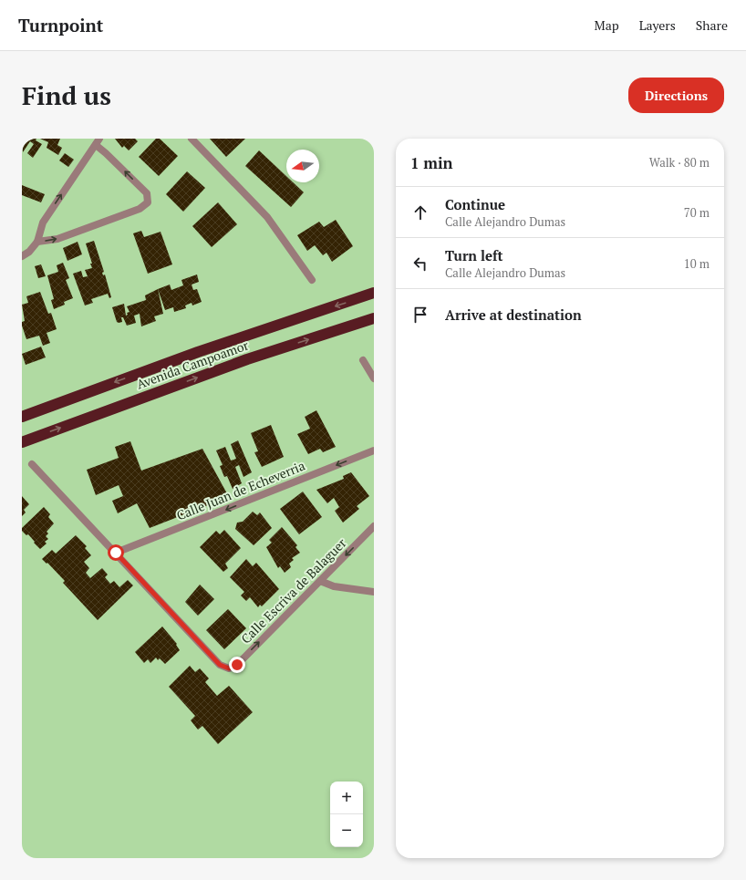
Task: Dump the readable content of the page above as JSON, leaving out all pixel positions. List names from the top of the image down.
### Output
{
  "streets": {
    "highway": ["Avenida Campoamor"],
    "street": ["Calle Juan de Echeverria", "Calle Escriva de Balaguer"]
  },
  "crossings": [
    ["Calle Juan de Echeverria", "Calle Escriva de Balaguer"]
  ],
  "one_way": ["Calle Juan de Echeverria"],
  "north": "left",
  "page": {
    "header": "Turnpoint",
    "nav": ["Map", "Layers", "Share"],
    "buttons": "Directions",
    "title": "Find us",
    "heading": ["1 min", "Walk · 80 m"],
    "list": [
      ["Continue", "Calle Alejandro Dumas", "70 m"],
      ["Turn left", "Calle Alejandro Dumas", "10 m"],
      "Arrive at destination"
    ],
    "map_buttons": ["+", "−"]
  }
}
